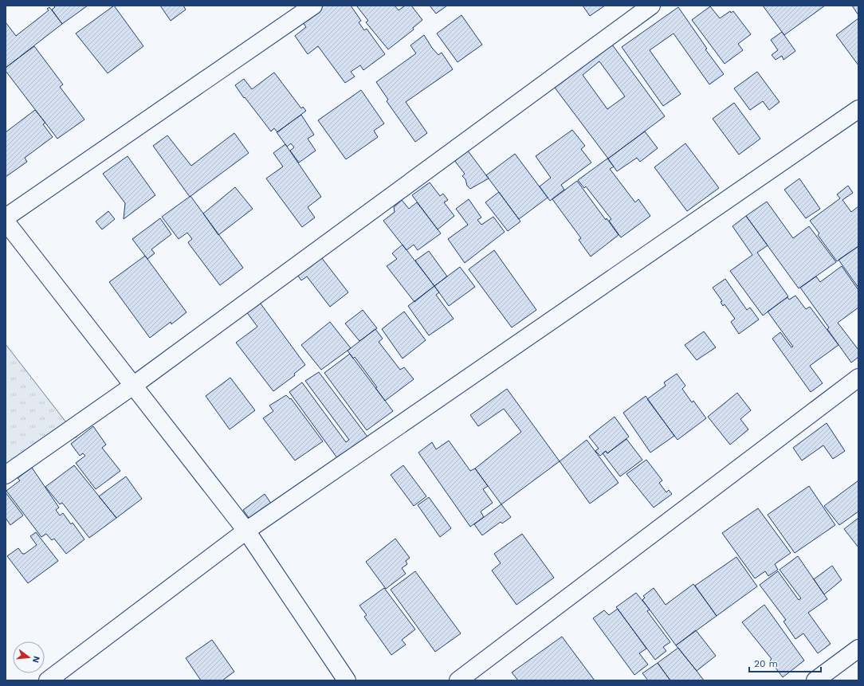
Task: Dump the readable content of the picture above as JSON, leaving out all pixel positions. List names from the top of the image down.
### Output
{
  "scale_bar": "20 m",
  "north": "right"
}
